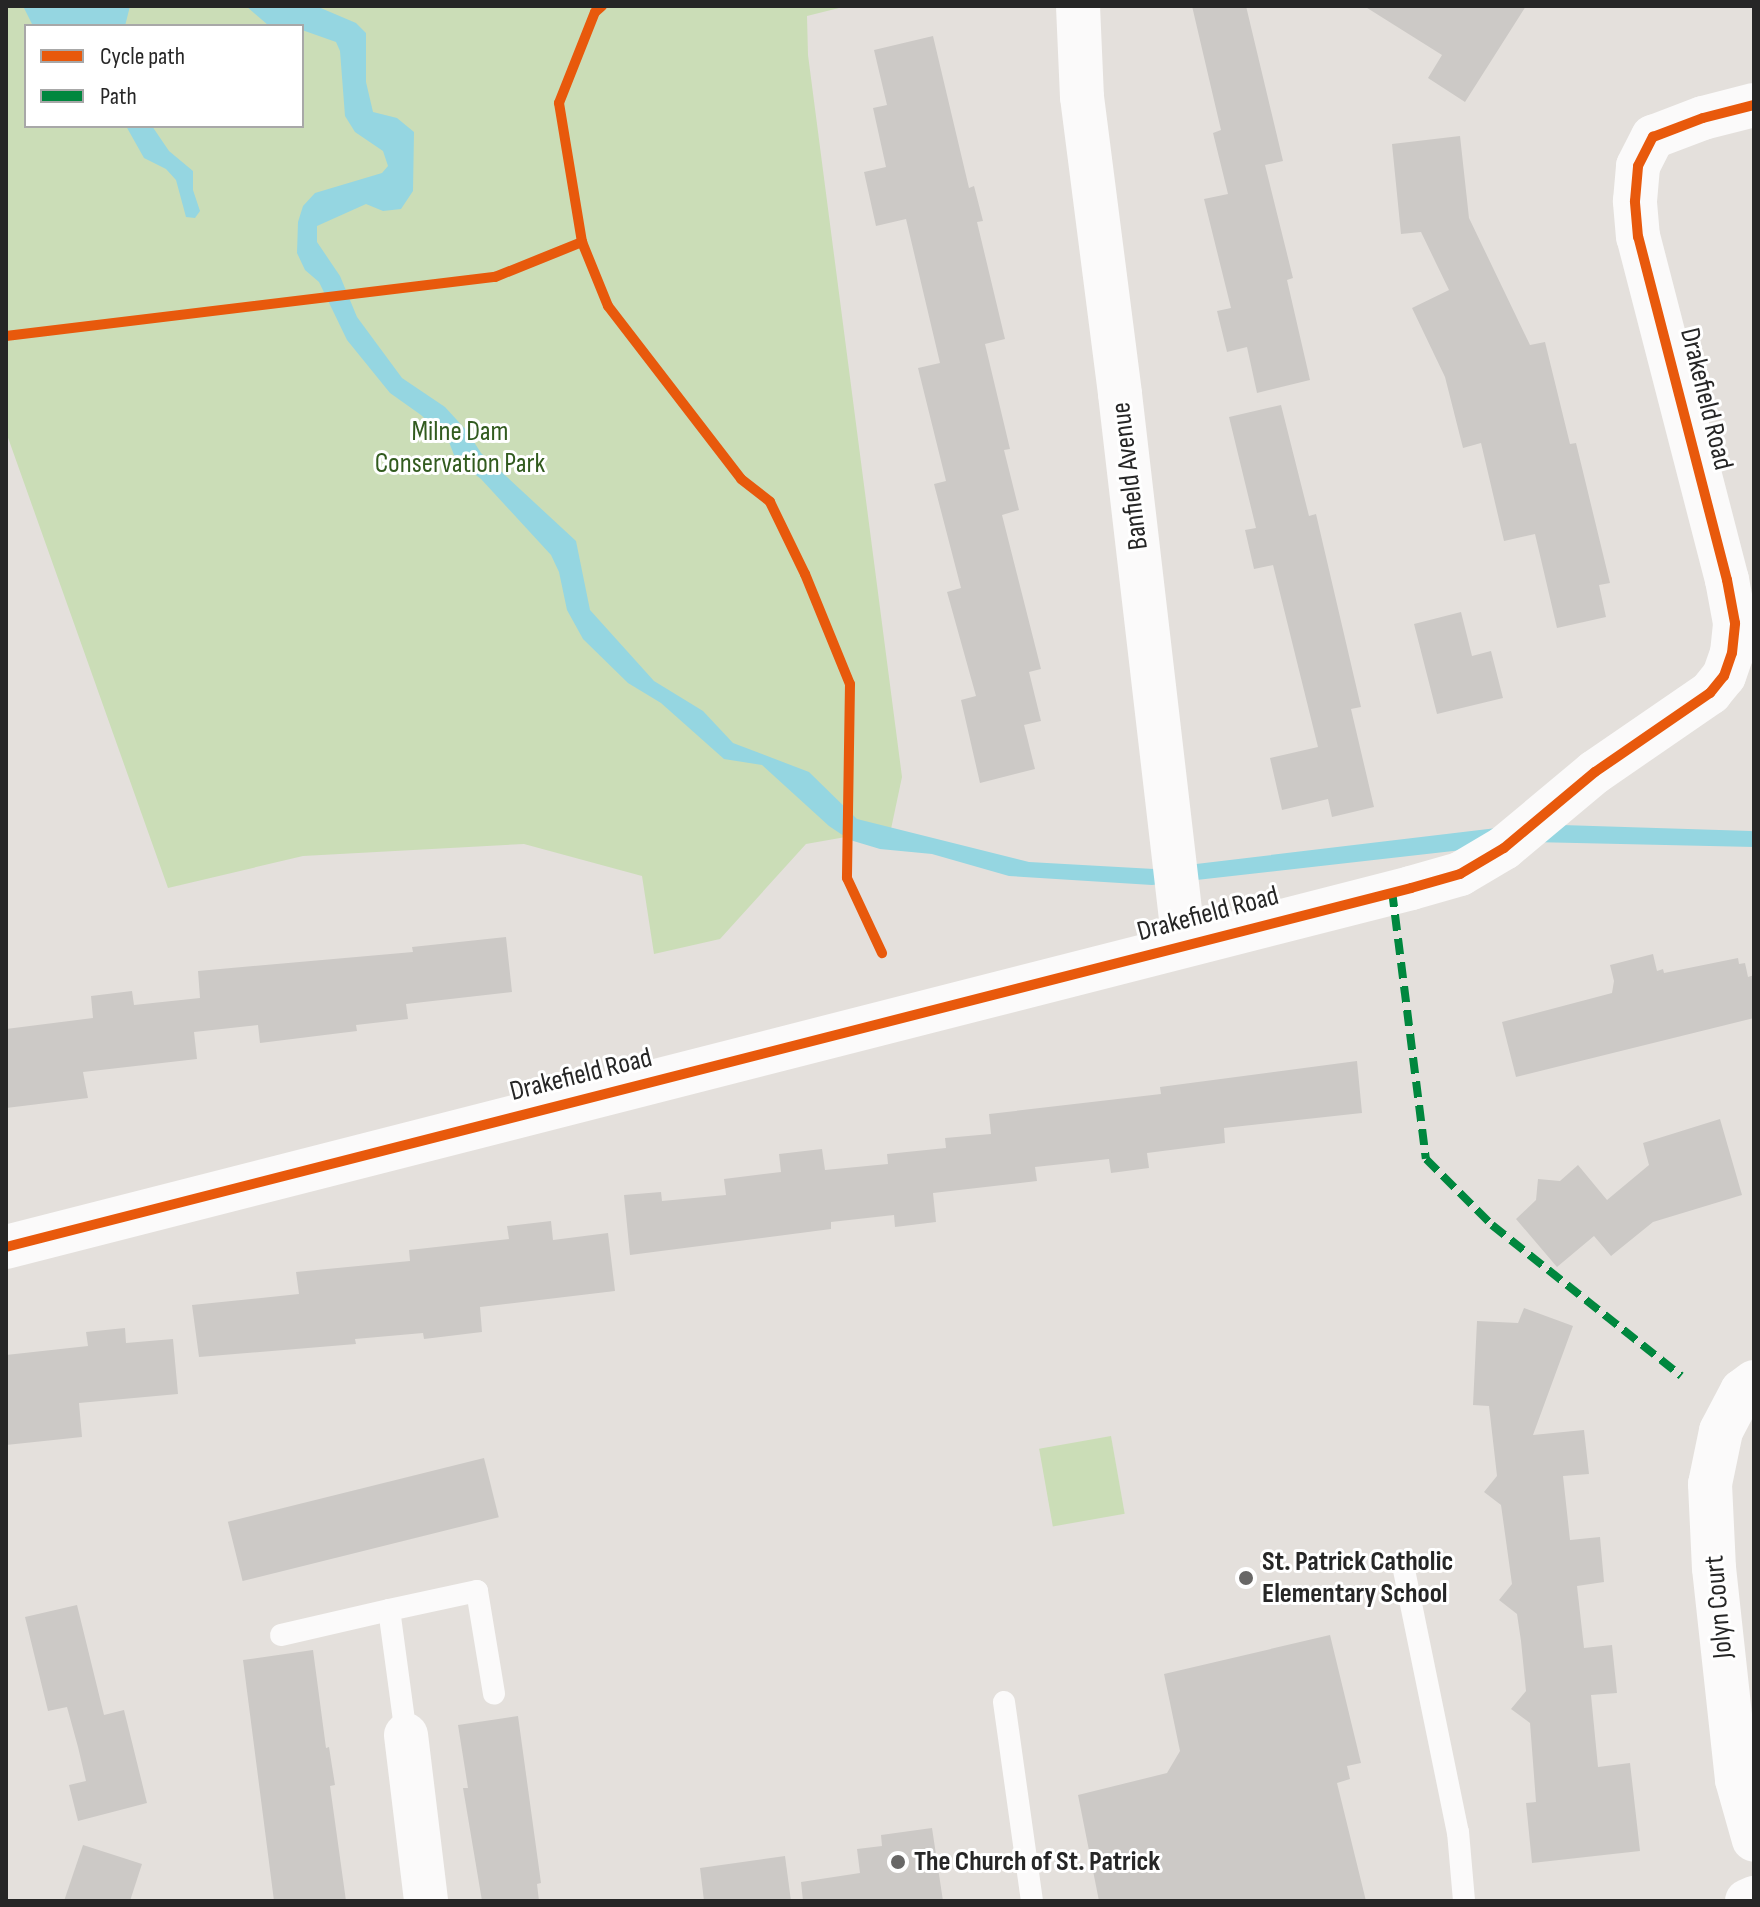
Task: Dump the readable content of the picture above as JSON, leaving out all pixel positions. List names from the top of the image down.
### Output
{
  "streets": {
    "street": ["Drakefield Road", "Banfield Avenue", "Jolyn Court"]
  },
  "crossings": [
    ["Drakefield Road", "Banfield Avenue"]
  ],
  "parks": ["Milne Dam Conservation Park"],
  "places": ["St. Patrick Catholic Elementary School", "The Church of St. Patrick"],
  "legend": ["Cycle path", "Path"]
}
